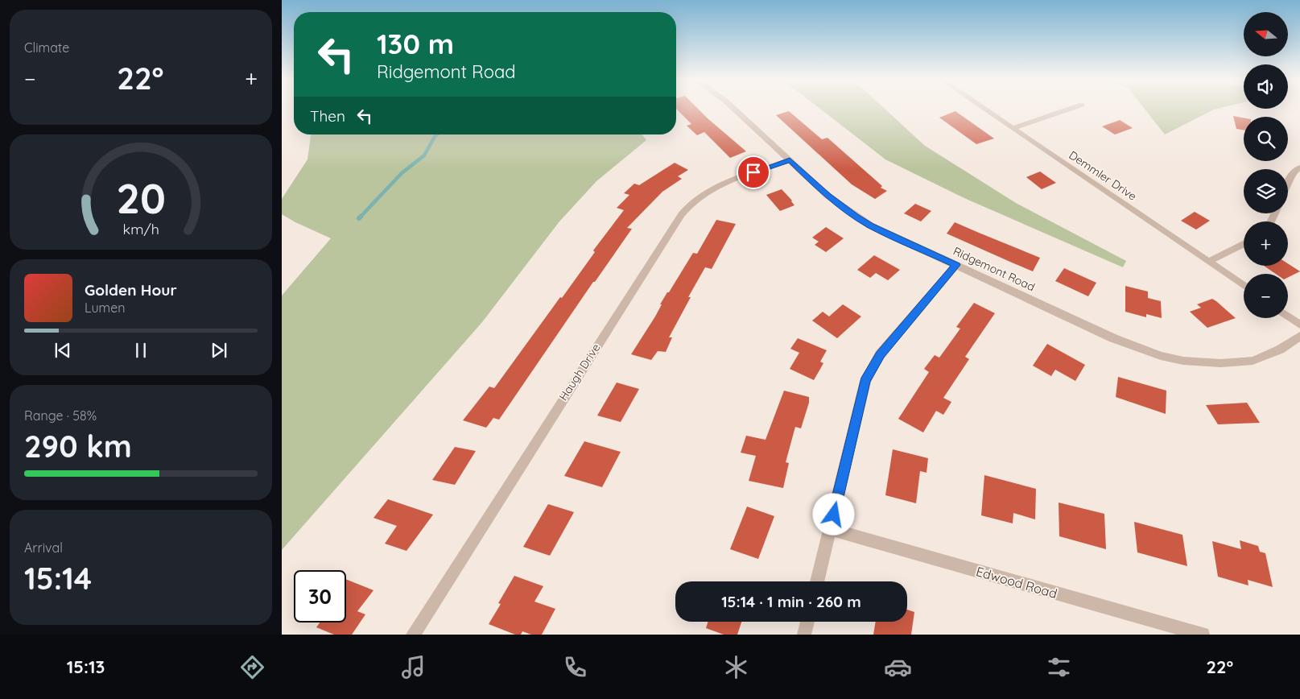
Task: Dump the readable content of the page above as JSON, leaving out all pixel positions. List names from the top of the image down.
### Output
{
  "streets": {
    "street": [
      "Demmler Drive",
      "Ridgemont Road",
      "Haugh Drive",
      "Edwood Road"
    ]
  },
  "crossings": [
    ["Ridgemont Road", "Haugh Drive"]
  ],
  "north": "left",
  "page": {
    "tile": [
      "Climate",
      ["Range · 58%", "290 km"],
      ["Arrival", "15:14"]
    ],
    "map_buttons": ["+", "−"],
    "turn": ["130 m", "Ridgemont Road"],
    "heat": ["−", "22°", "+"],
    "then": "Then",
    "song": ["Golden Hour", "Lumen"],
    "limit": "30",
    "trip": "15:14 · 1 min · 260 m",
    "tabs": ["15:13", "22°"],
    "gauge": ["20", "km/h"]
  }
}
